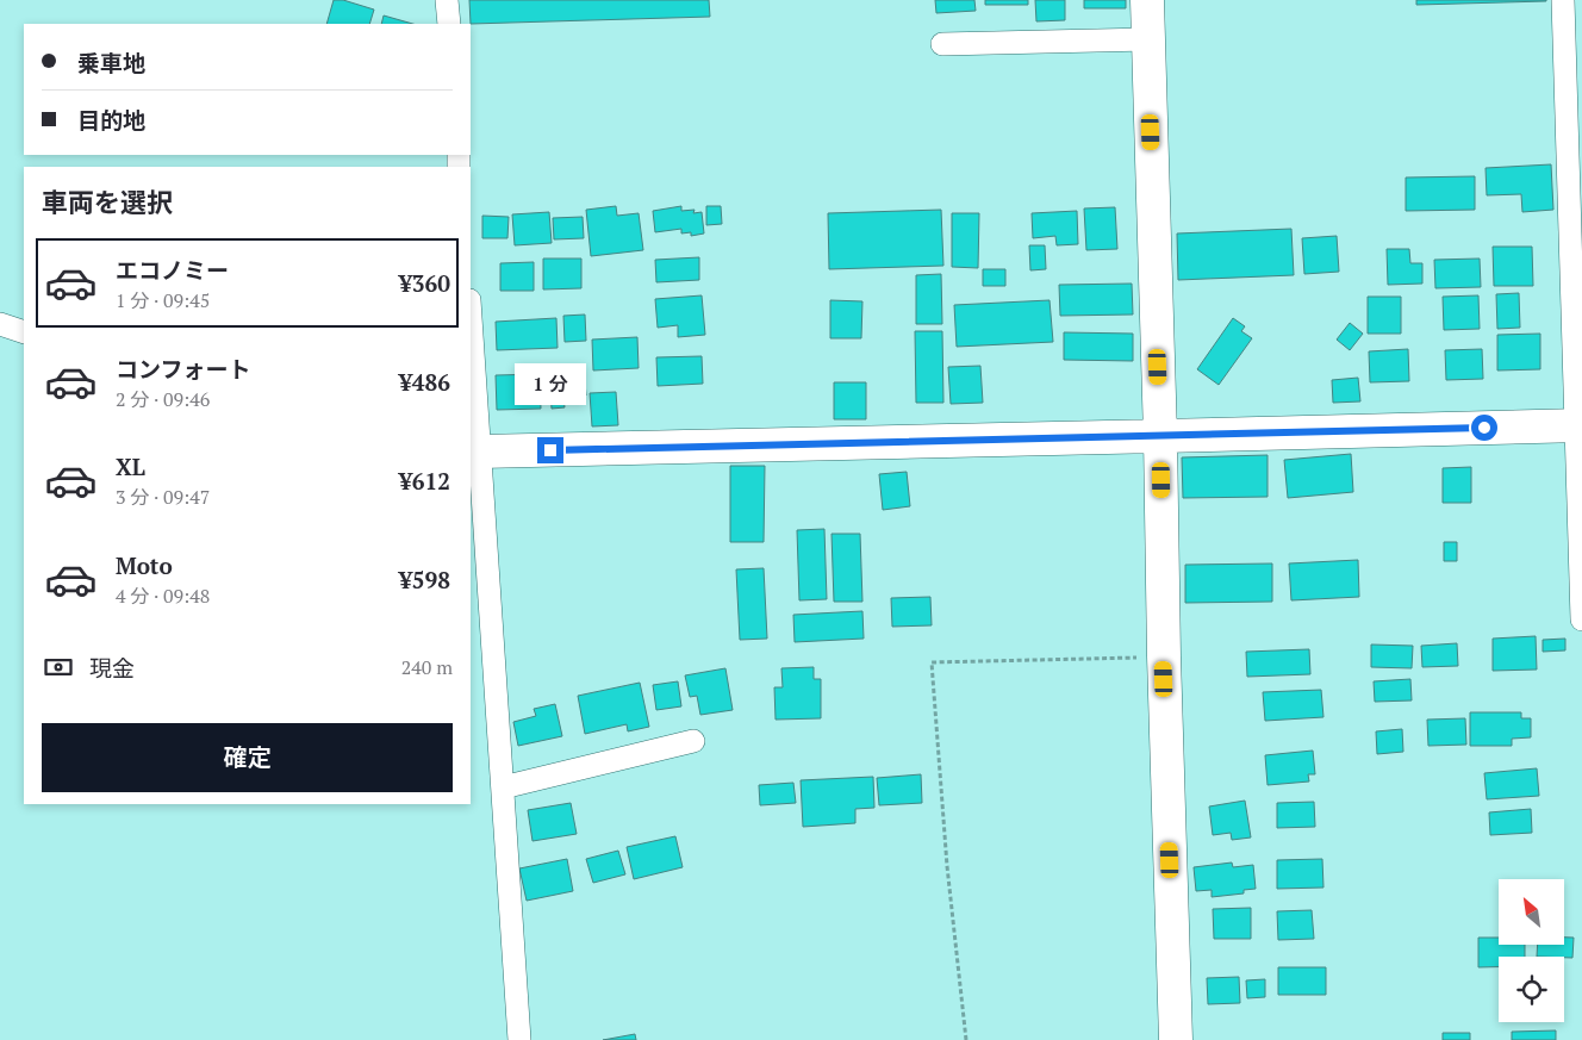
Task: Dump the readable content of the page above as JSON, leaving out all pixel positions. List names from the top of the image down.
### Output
{
  "north": "top left",
  "page": {
    "banner": ["乗車地", "目的地"],
    "heading": "車両を選択",
    "list": [
      {
        "name": "エコノミー",
        "note": "1 分 · 09:45",
        "value": "¥360"
      },
      {
        "name": "コンフォート",
        "note": "2 分 · 09:46",
        "value": "¥486"
      },
      {
        "name": "XL",
        "note": "3 分 · 09:47",
        "value": "¥612"
      },
      {
        "name": "Moto",
        "note": "4 分 · 09:48",
        "value": "¥598"
      }
    ],
    "bubble": "1 分",
    "pay": ["現金", "240 m"],
    "buttons": "確定"
  }
}
